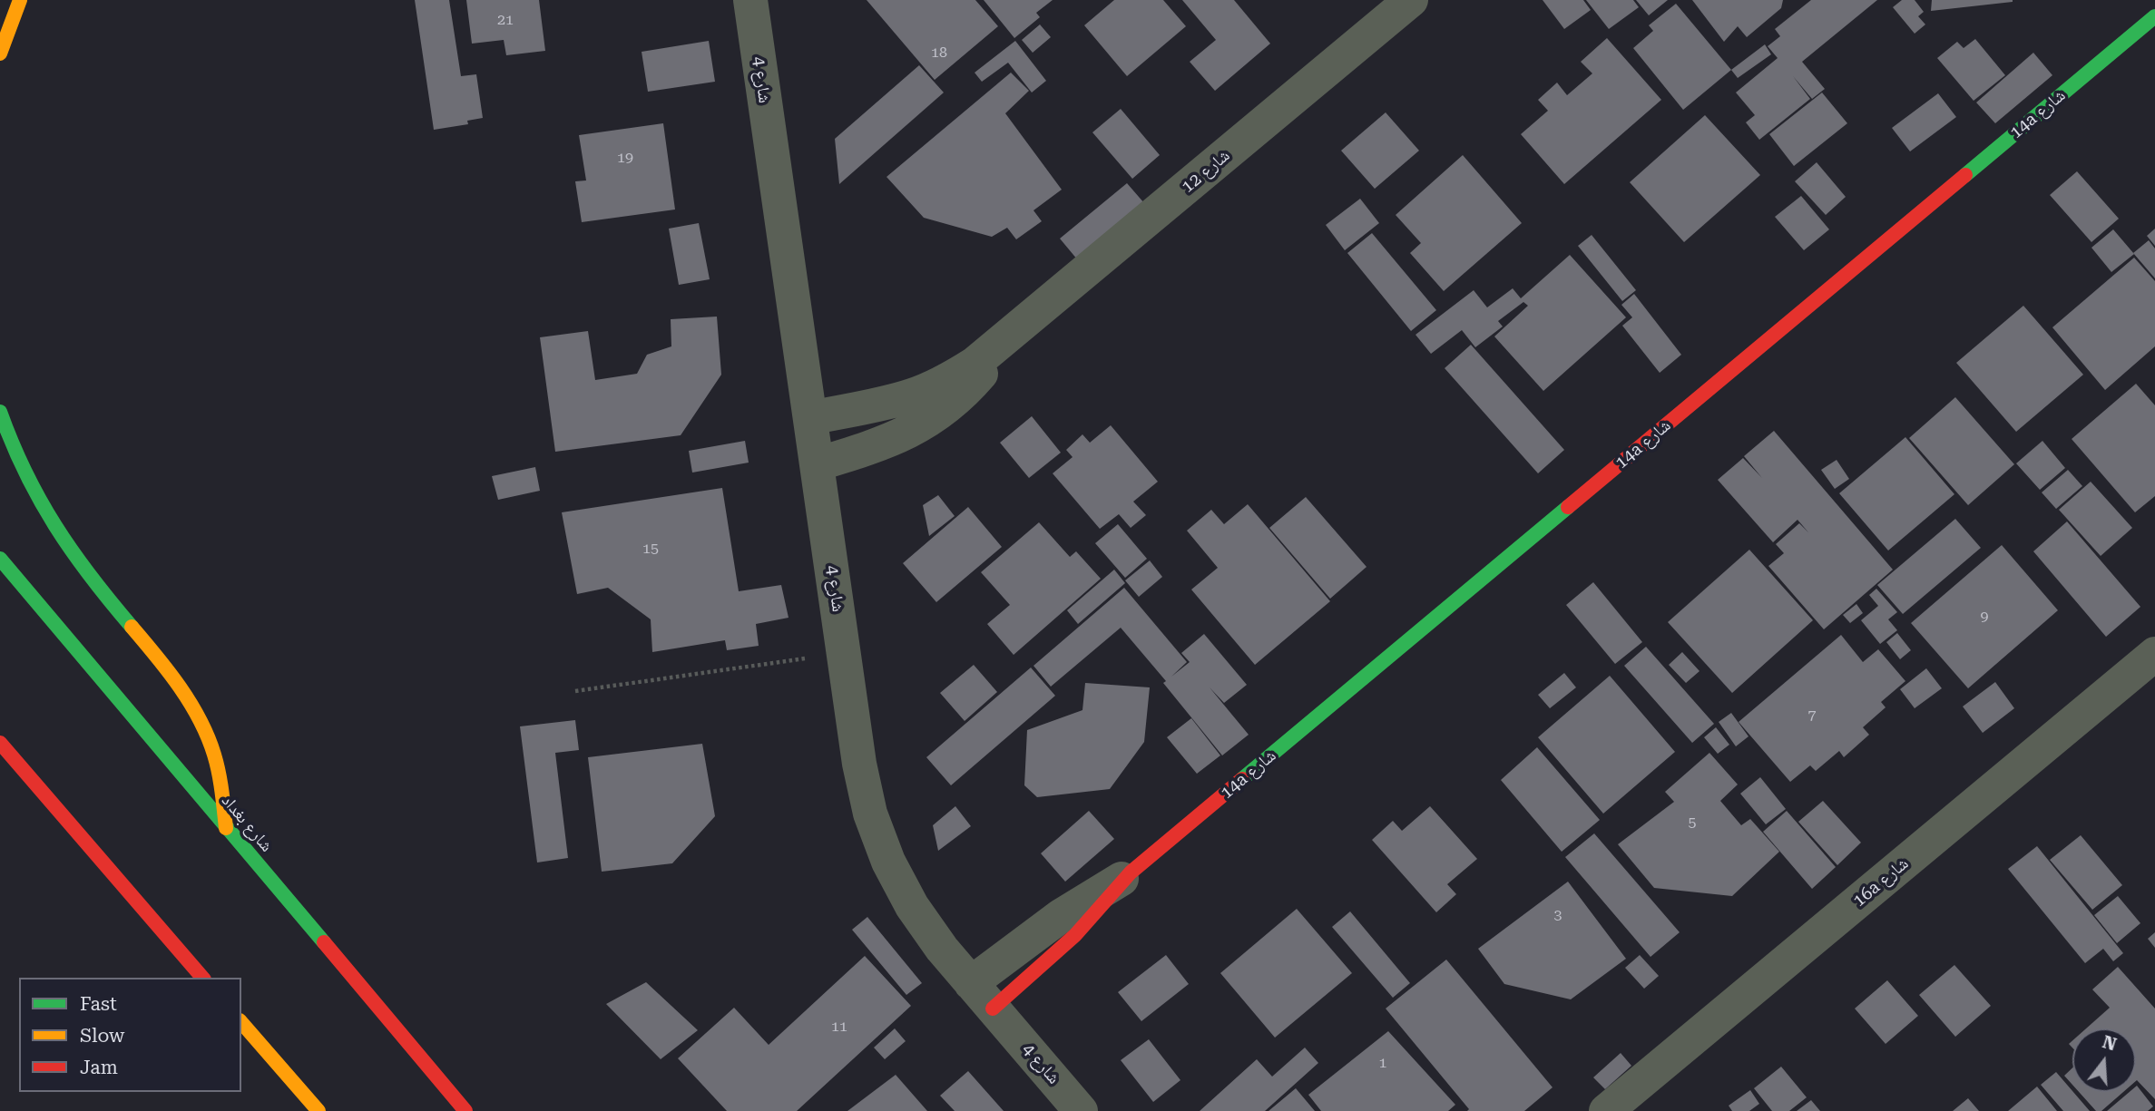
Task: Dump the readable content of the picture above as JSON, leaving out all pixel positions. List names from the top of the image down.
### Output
{
  "streets": {
    "main road": ["14a شارع", "شارع بغداد"],
    "street": ["شارع 4", "شارع 12", "16a شارع"]
  },
  "crossings": [
    ["شارع 4", "14a شارع"],
    ["شارع 4", "شارع 12"]
  ],
  "house_numbers": [
    "21",
    "18",
    "19",
    "15",
    "9",
    "7",
    "5",
    "3",
    "11",
    "1"
  ],
  "legend": ["Fast", "Slow", "Jam"],
  "north": "top"
}
